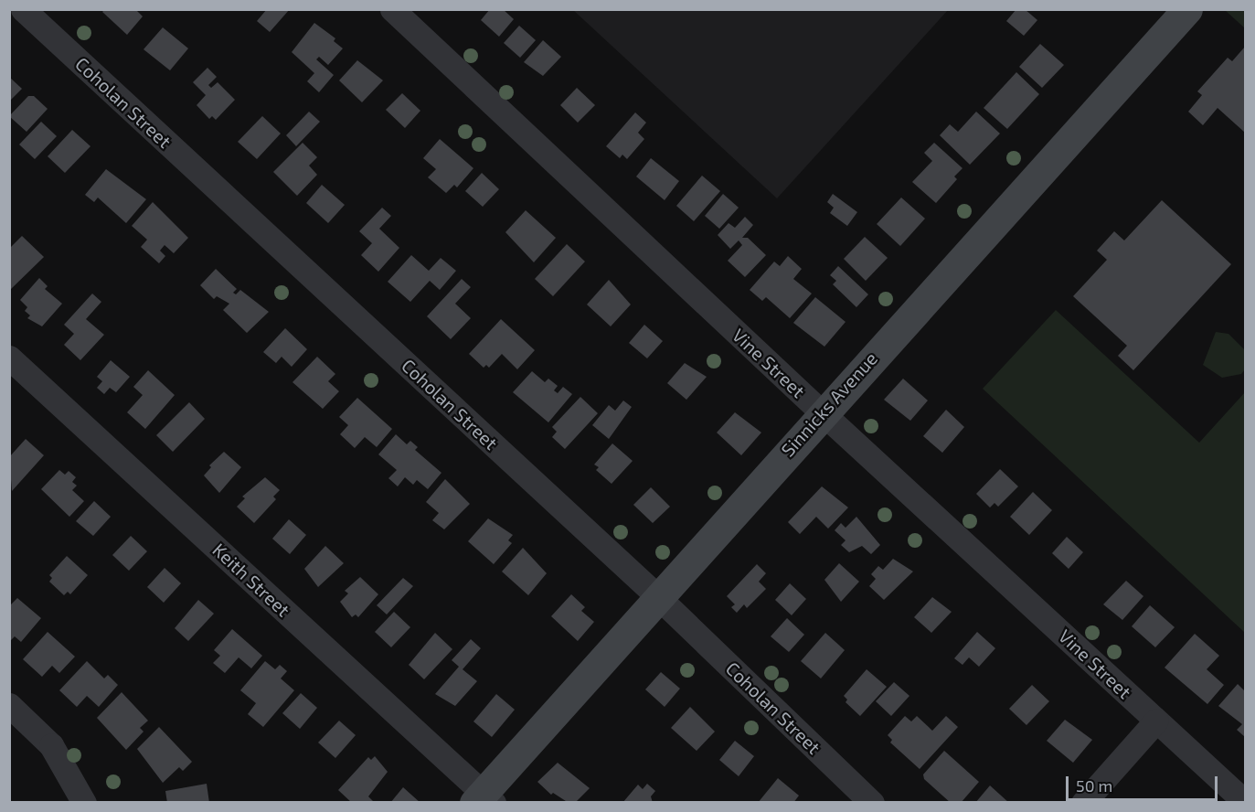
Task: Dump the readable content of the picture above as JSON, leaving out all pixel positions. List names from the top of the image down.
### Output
{
  "streets": {
    "street": [
      "Coholan Street",
      "Vine Street",
      "Sinnicks Avenue",
      "Keith Street"
    ]
  },
  "crossings": [
    ["Coholan Street", "Sinnicks Avenue"],
    ["Vine Street", "Sinnicks Avenue"],
    ["Sinnicks Avenue", "Keith Street"]
  ],
  "scale_bar": "50 m"
}
